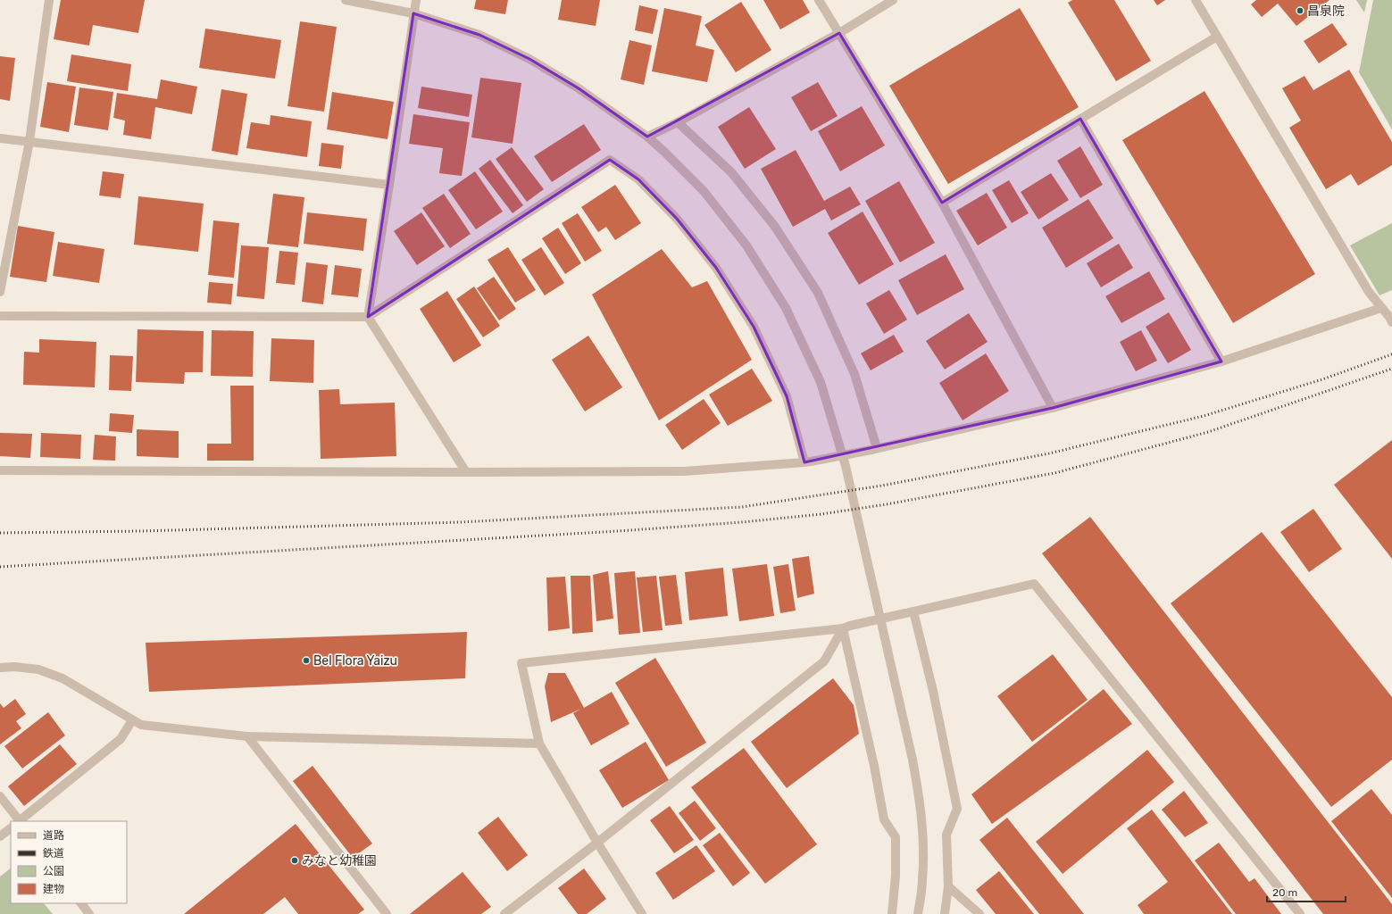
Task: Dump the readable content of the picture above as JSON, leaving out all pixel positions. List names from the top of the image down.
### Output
{
  "places": ["昌泉院", "Bel Flora Yaizu", "みなと幼稚園"],
  "legend": [
    "道路",
    "鉄道",
    "公園",
    "建物"
  ],
  "scale_bar": "20 m"
}
